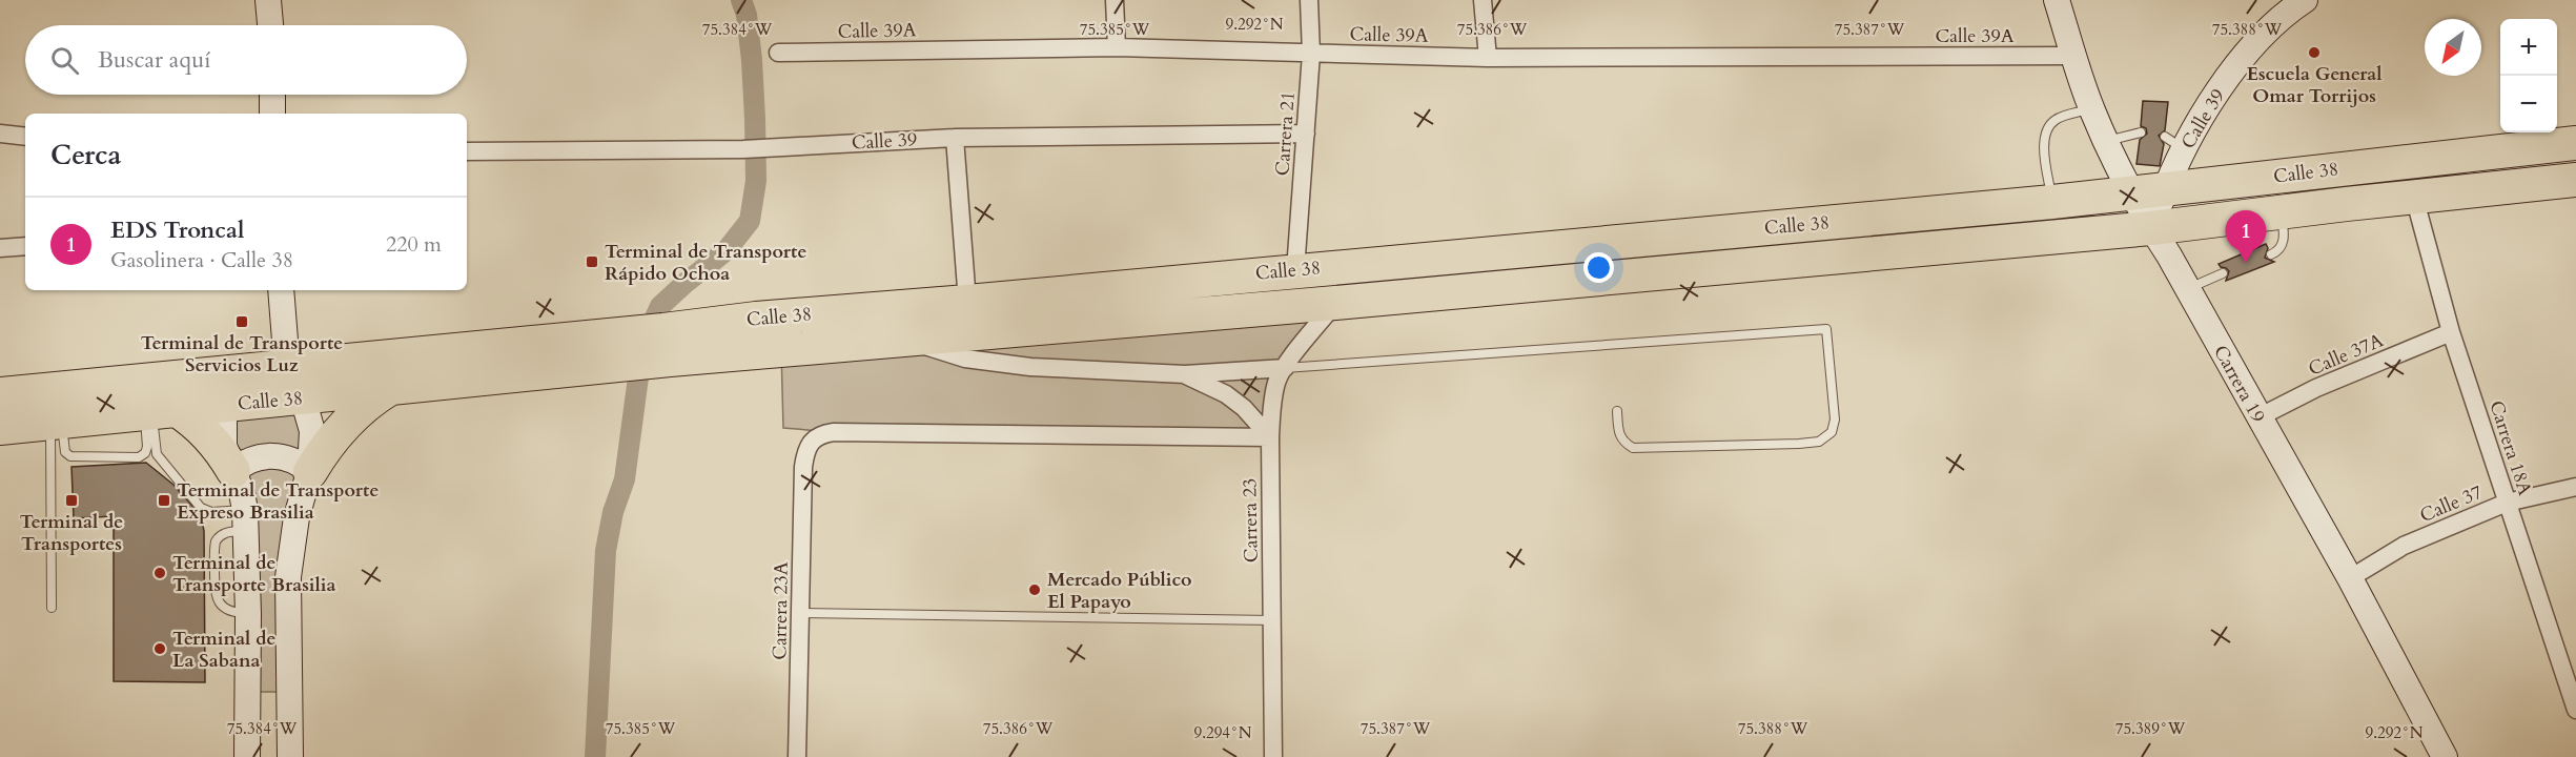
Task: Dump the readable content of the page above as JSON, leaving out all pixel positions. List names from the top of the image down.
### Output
{
  "streets": {
    "highway": ["Calle 38"],
    "main road": ["Calle 39", "Carrera 19"],
    "street": [
      "Calle 39A",
      "Carrera 21",
      "Calle 37A",
      "Carrera 18A",
      "Calle 37",
      "Carrera 23",
      "Carrera 23A"
    ]
  },
  "crossings": [
    ["Calle 39A", "Carrera 21"],
    ["Calle 39A", "Carrera 19"],
    ["Calle 39", "Carrera 21"],
    ["Calle 39", "Calle 38"],
    ["Calle 39", "Carrera 19"],
    ["Carrera 21", "Calle 38"],
    ["Calle 38", "Carrera 19"],
    ["Calle 38", "Carrera 18A"],
    ["Calle 38", "Carrera 23"],
    ["Calle 37A", "Carrera 19"],
    ["Calle 37A", "Carrera 18A"],
    ["Carrera 19", "Calle 37"],
    ["Carrera 18A", "Calle 37"],
    ["Carrera 23", "Carrera 23A"]
  ],
  "places": {
    "other": [
      "Escuela General Omar Torrijos",
      "Terminal de Transporte Brasilia",
      "Mercado Público El Papayo",
      "Terminal de La Sabana"
    ],
    "transit": [
      "Terminal de Transporte Rápido Ochoa",
      "Terminal de Transporte Servicios Luz",
      "Terminal de Transportes",
      "Terminal de Transporte Expreso Brasilia"
    ]
  },
  "north": "bottom left",
  "page": {
    "map_buttons": ["+", "−"],
    "search": "Buscar aquí",
    "heading": "Cerca",
    "list": [
      {
        "mark": "1",
        "name": "EDS Troncal",
        "note": "Gasolinera · Calle 38",
        "value": "220 m"
      }
    ],
    "pins": "1"
  },
  "coordinates": [
    "9.292°N",
    "75.388°W",
    "75.384°W",
    "75.385°W",
    "75.386°W",
    "75.387°W",
    "75.389°W",
    "9.294°N"
  ]
}
